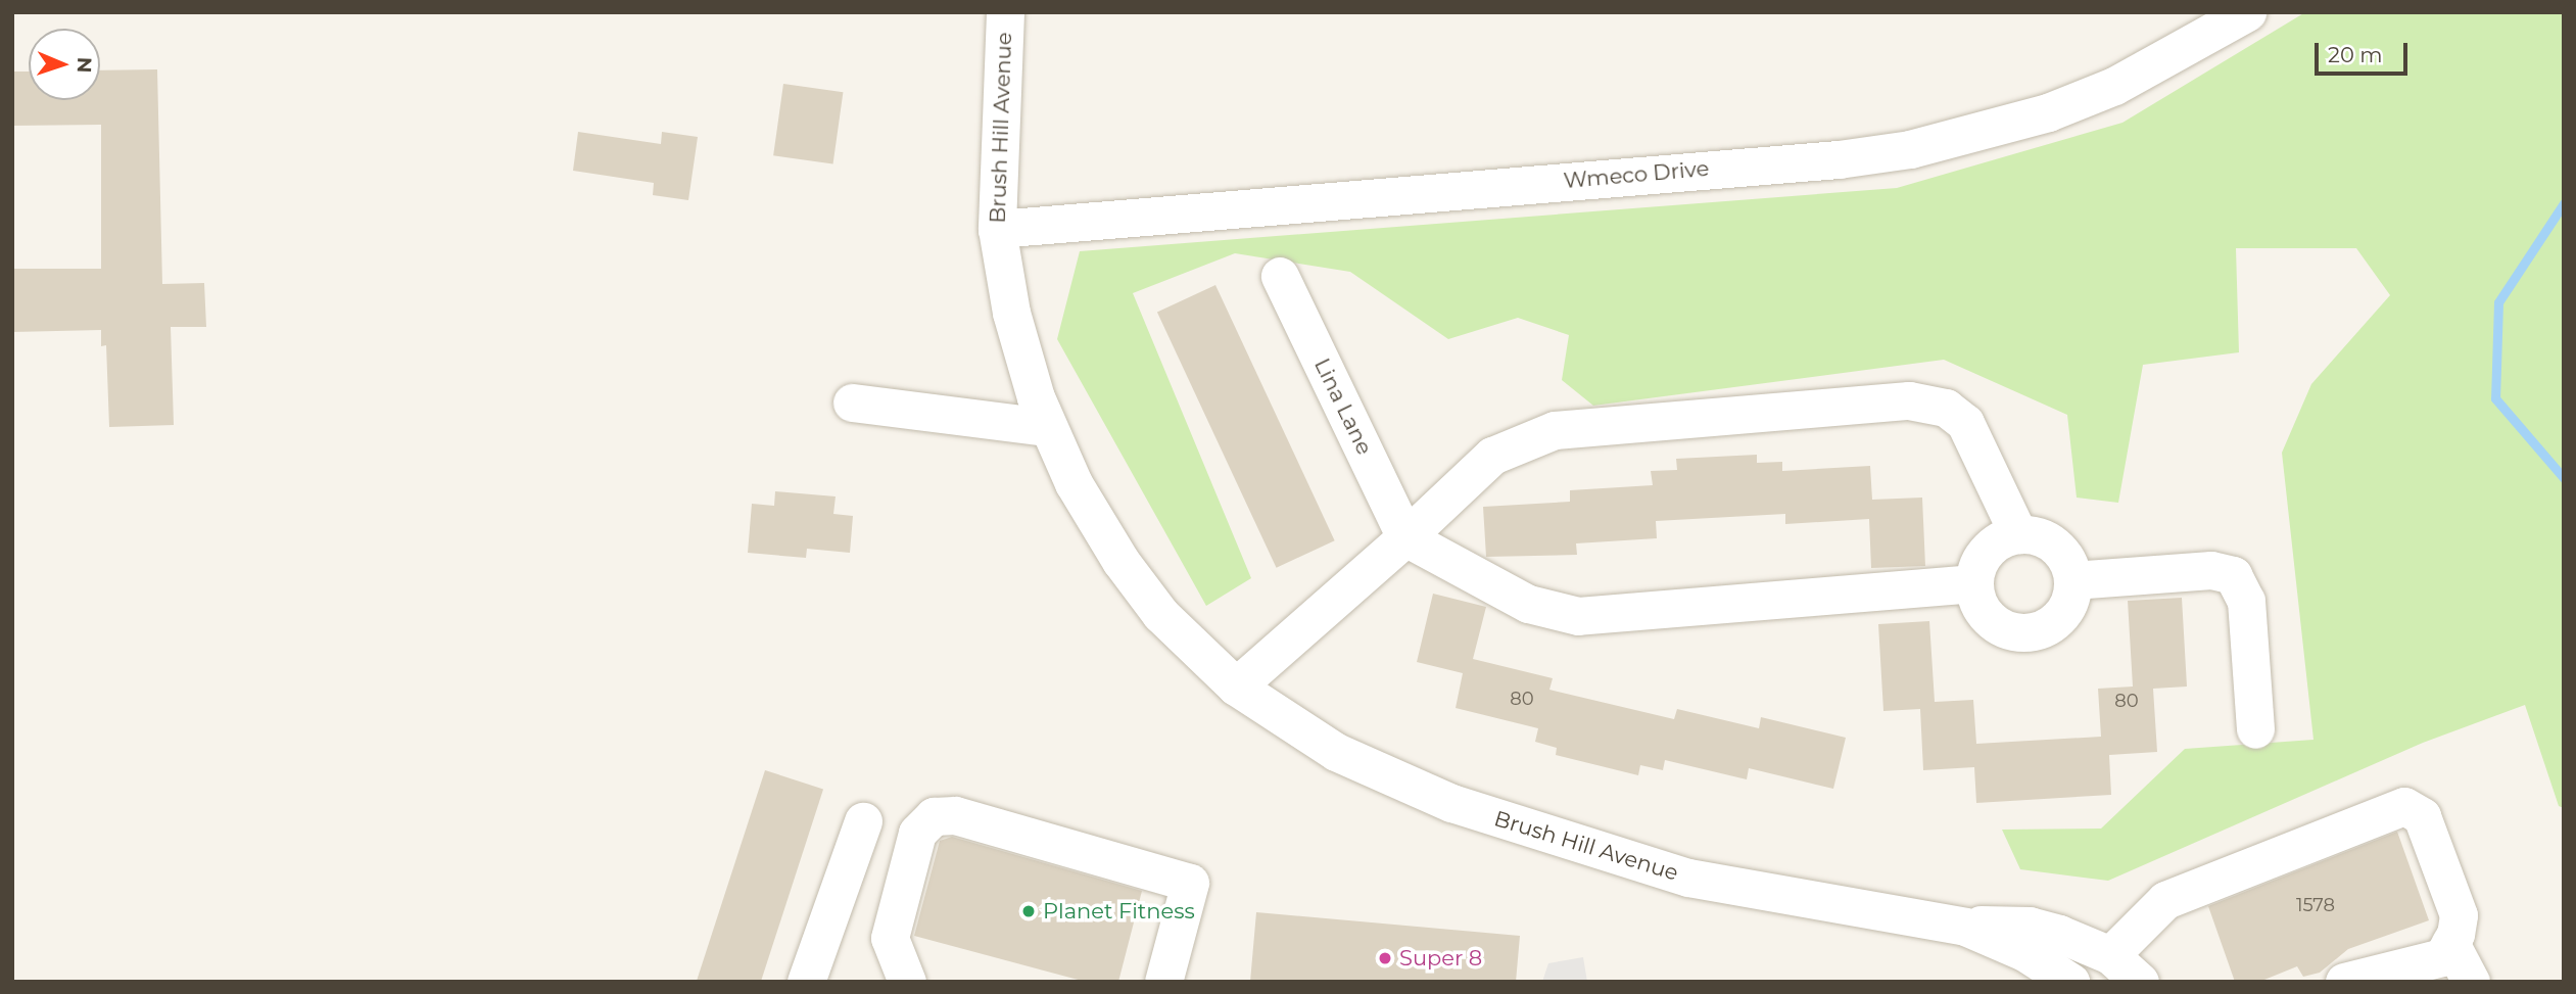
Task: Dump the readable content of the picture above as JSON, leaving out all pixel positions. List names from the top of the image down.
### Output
{
  "streets": {
    "street": ["Brush Hill Avenue", "Wmeco Drive", "Lina Lane"]
  },
  "crossings": [
    ["Brush Hill Avenue", "Wmeco Drive"]
  ],
  "places": ["Planet Fitness", "Super 8"],
  "house_numbers": ["80", "80", "1578"],
  "scale_bar": "20 m",
  "north": "right"
}
